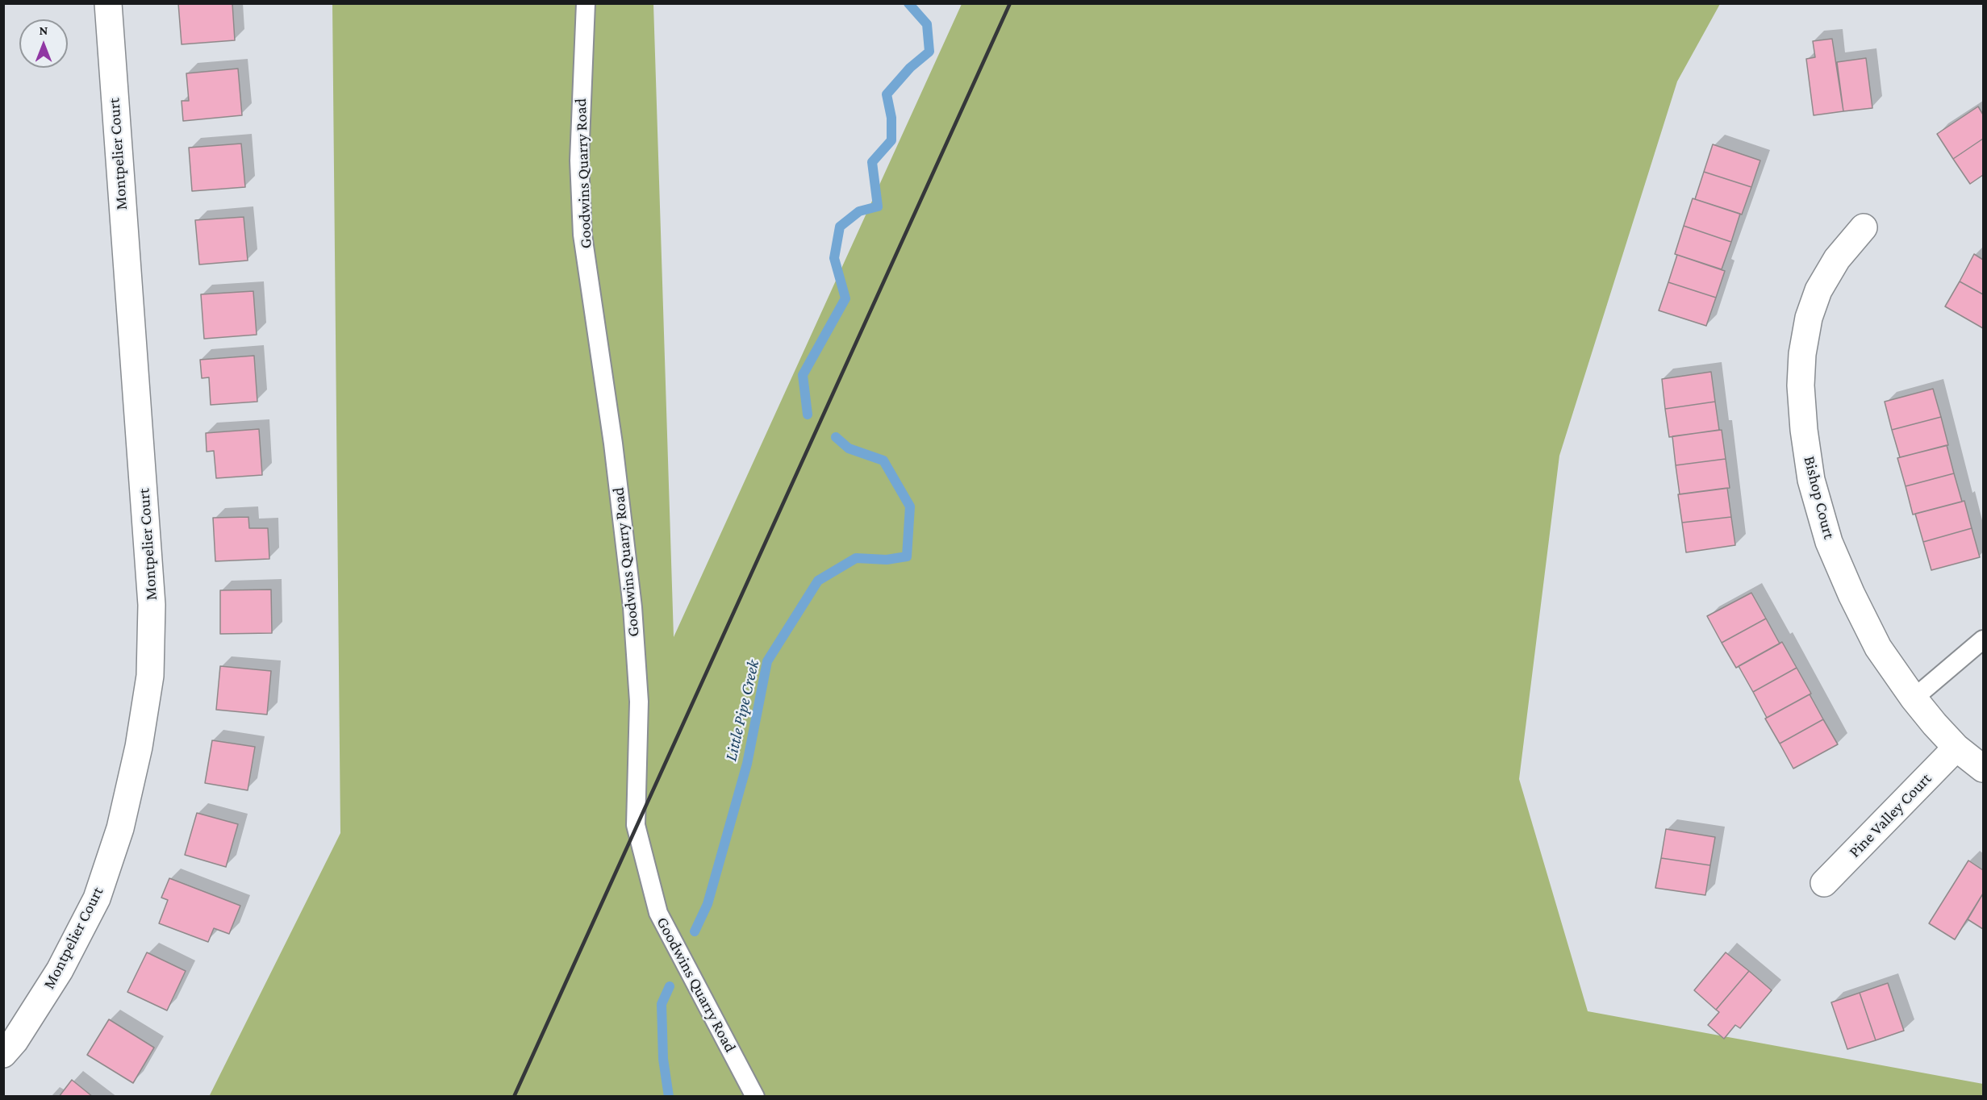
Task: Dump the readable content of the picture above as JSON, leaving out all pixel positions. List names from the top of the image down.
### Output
{
  "streets": {
    "street": ["Montpelier Court", "Bishop Court", "Pine Valley Court"],
    "lane": ["Goodwins Quarry Road"]
  },
  "crossings": [
    ["Bishop Court", "Pine Valley Court"]
  ],
  "water": ["Little Pipe Creek"],
  "north": "top"
}
